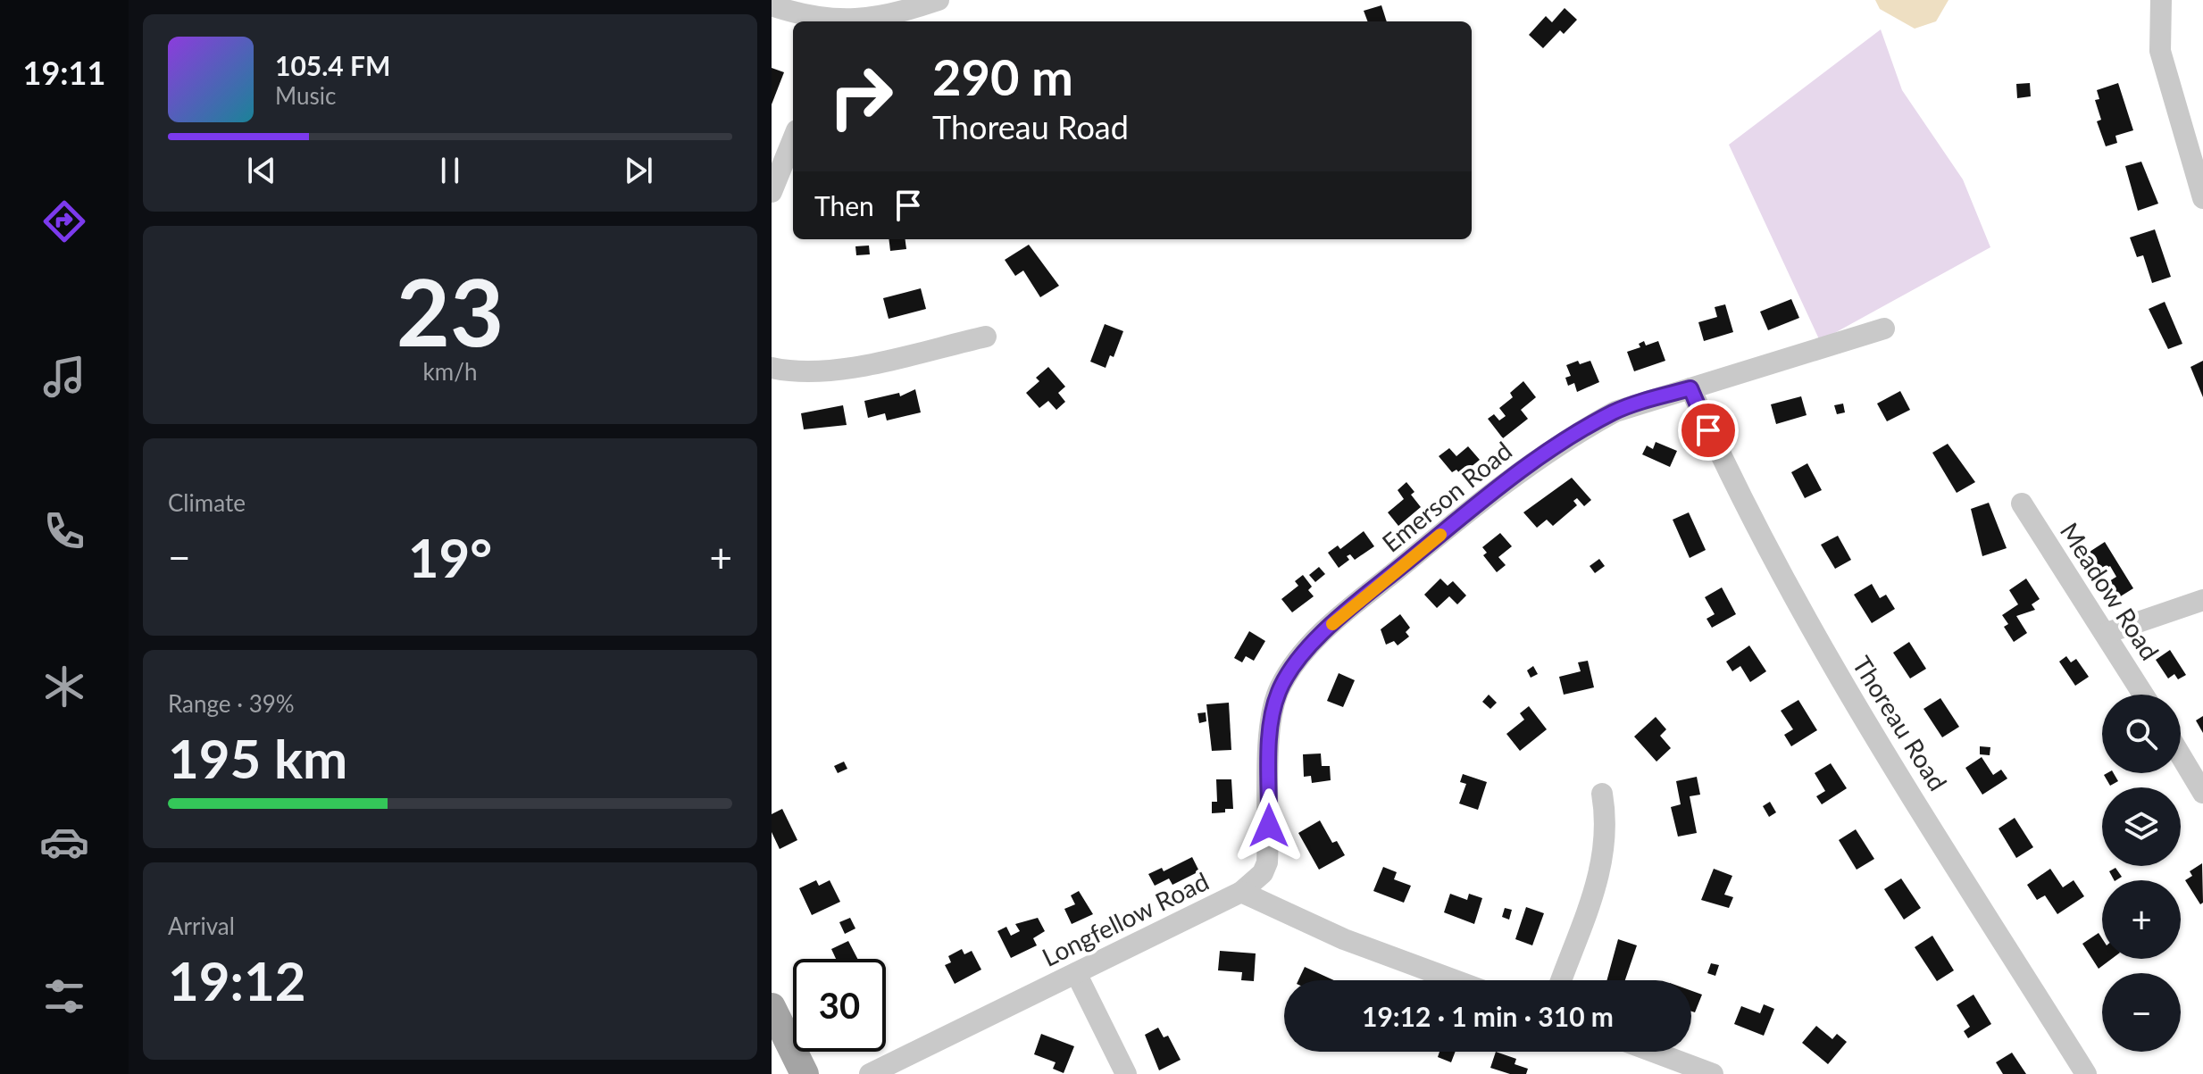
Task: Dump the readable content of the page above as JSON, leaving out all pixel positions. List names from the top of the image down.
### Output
{
  "streets": {
    "street": [
      "Emerson Road",
      "Meadow Road",
      "Thoreau Road",
      "Longfellow Road"
    ]
  },
  "crossings": [
    ["Emerson Road", "Thoreau Road"],
    ["Emerson Road", "Longfellow Road"]
  ],
  "page": {
    "tabs": "19:11",
    "turn": ["290 m", "Thoreau Road"],
    "song": ["105.4 FM", "Music"],
    "then": "Then",
    "tile": [
      ["23", "km/h"],
      "Climate",
      ["Range · 39%", "195 km"],
      ["Arrival", "19:12"]
    ],
    "heat": ["−", "19°", "+"],
    "map_buttons": ["+", "−"],
    "limit": "30",
    "trip": "19:12 · 1 min · 310 m"
  }
}
